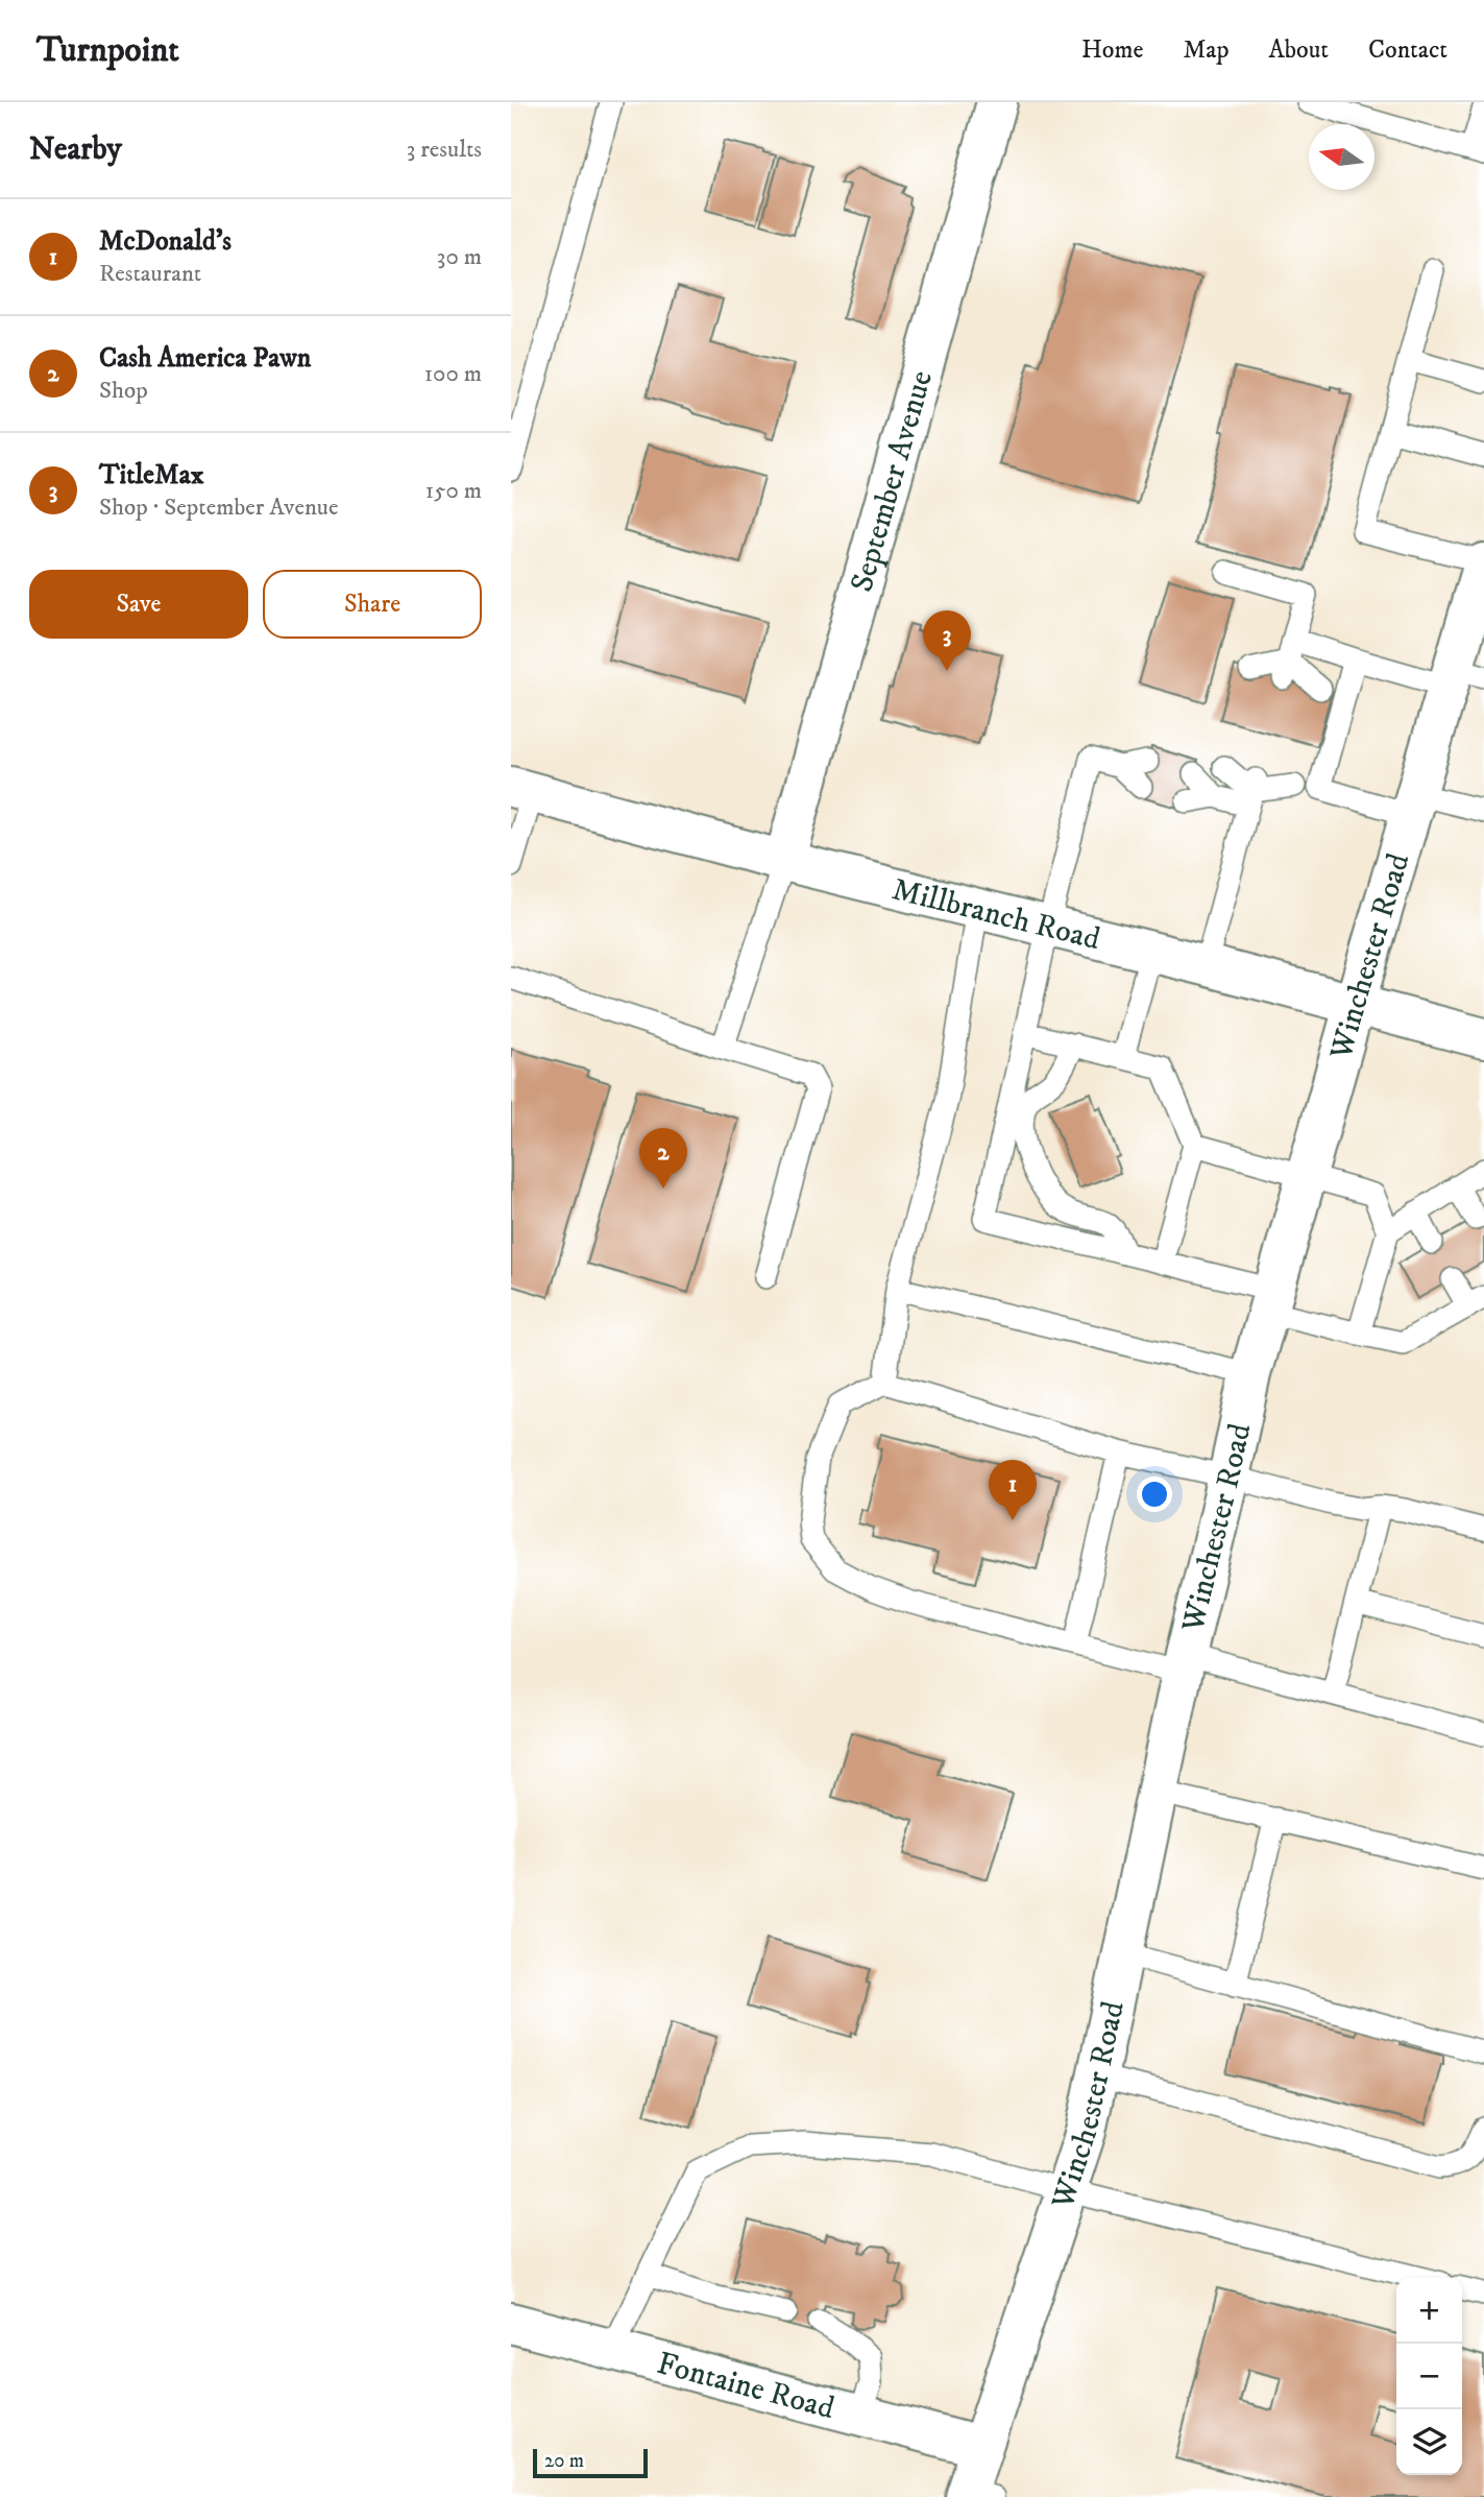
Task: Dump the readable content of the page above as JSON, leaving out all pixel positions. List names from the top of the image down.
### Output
{
  "streets": {
    "main road": [
      "September Avenue",
      "Millbranch Road",
      "Winchester Road",
      "Fontaine Road"
    ]
  },
  "crossings": [
    ["September Avenue", "Millbranch Road"],
    ["Millbranch Road", "Winchester Road"],
    ["Winchester Road", "Fontaine Road"]
  ],
  "scale_bar": "20 m",
  "north": "left",
  "page": {
    "header": "Turnpoint",
    "nav": [
      "Home",
      "Map",
      "About",
      "Contact"
    ],
    "heading": ["Nearby", "3 results"],
    "list": [
      {
        "mark": "1",
        "name": "McDonald's",
        "note": "Restaurant",
        "value": "30 m"
      },
      {
        "mark": "2",
        "name": "Cash America Pawn",
        "note": "Shop",
        "value": "100 m"
      },
      {
        "mark": "3",
        "name": "TitleMax",
        "note": "Shop · September Avenue",
        "value": "150 m"
      }
    ],
    "buttons": ["Save", "Share"],
    "pins": ["3", "2", "1"],
    "map_buttons": ["+", "−"],
    "scale": "20 m"
  }
}
